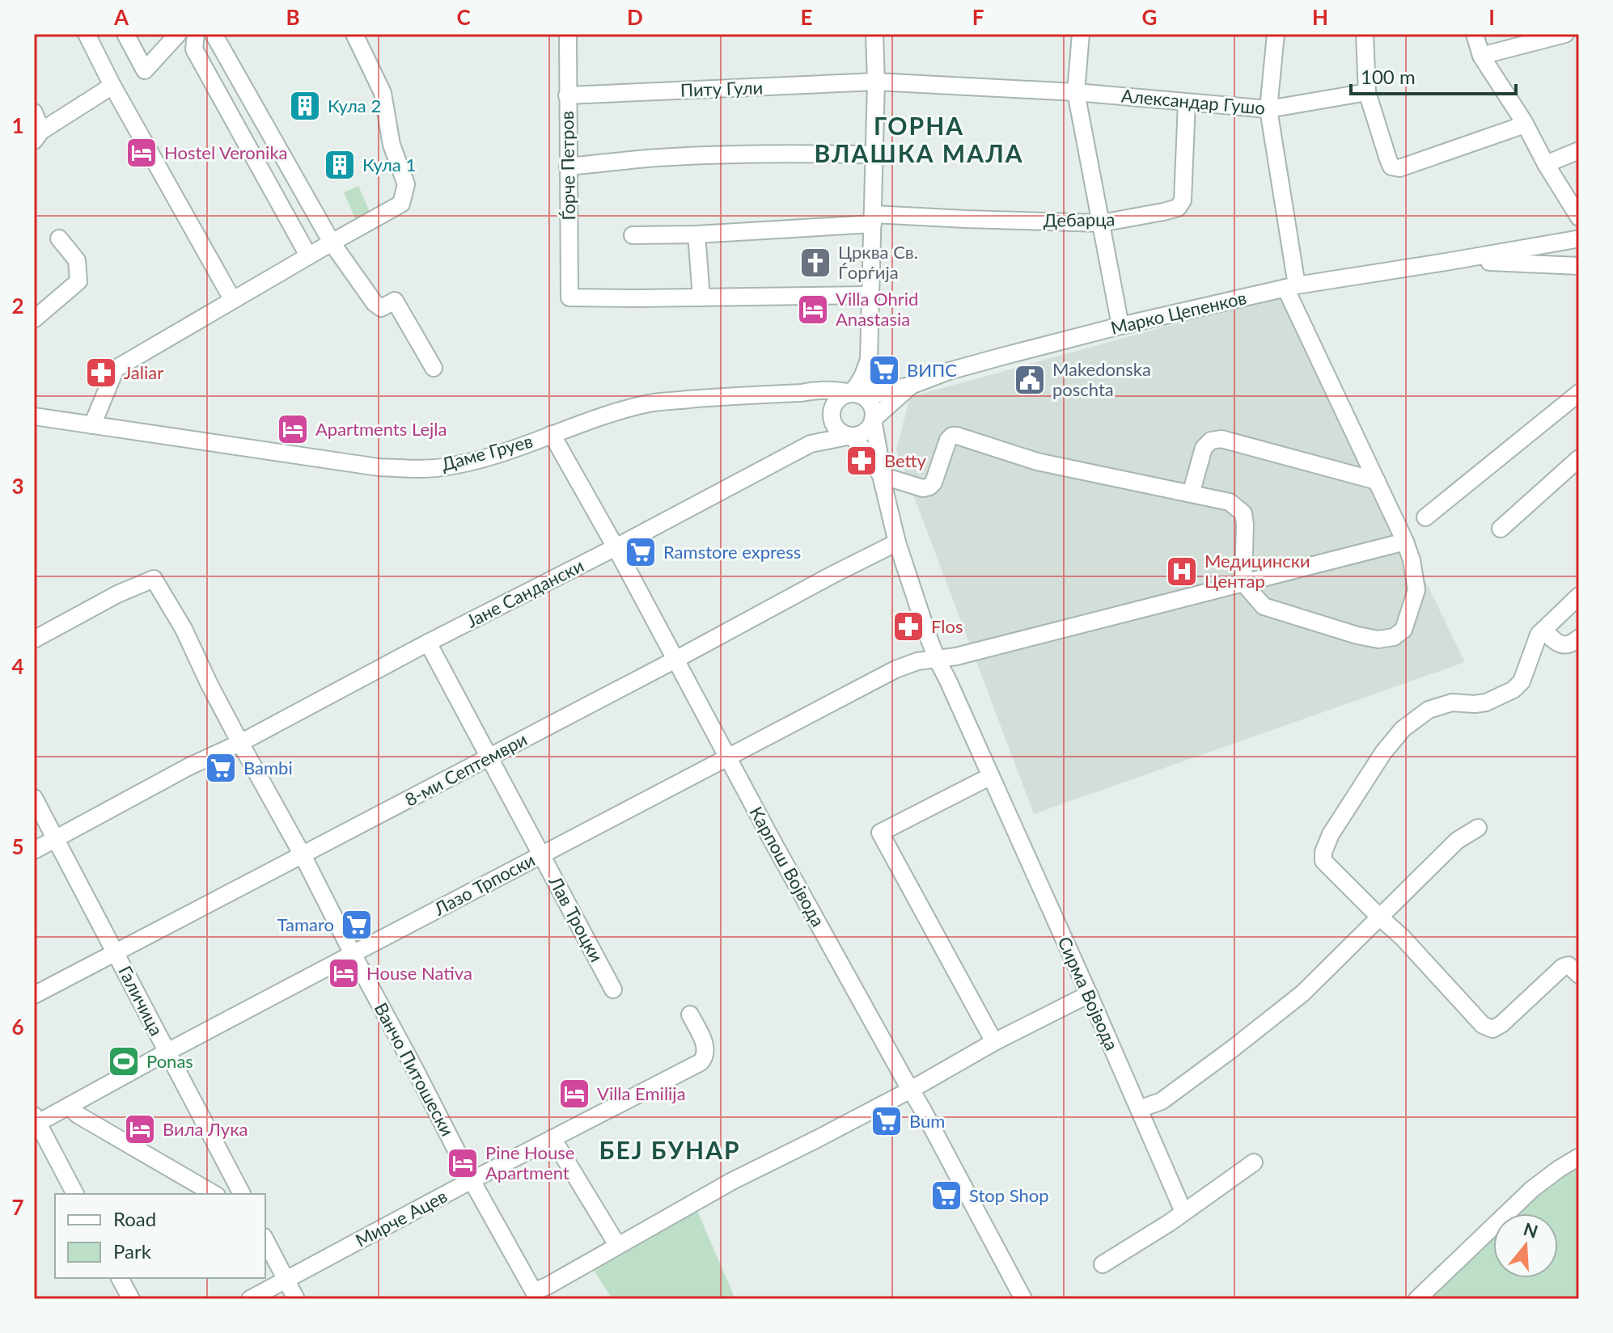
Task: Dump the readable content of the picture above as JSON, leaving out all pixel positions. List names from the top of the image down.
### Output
{
  "streets": {
    "street": [
      "Питу Гули",
      "Александар Гушо",
      "Ѓорче Петров",
      "Дебарца",
      "Марко Цепенков",
      "Даме Груев",
      "Јане Сандански",
      "8-ми Септември",
      "Карпош Војвода",
      "Лазо Трпоски",
      "Лав Троцки",
      "Сирма Војвода",
      "Галичица",
      "Ванчо Питошески",
      "Мирче Ацев"
    ]
  },
  "crossings": [
    ["Питу Гули", "Александар Гушо"],
    ["Питу Гули", "Ѓорче Петров"],
    ["Александар Гушо", "Дебарца"],
    ["Даме Груев", "Јане Сандански"],
    ["Даме Груев", "Карпош Војвода"],
    ["Јане Сандански", "Карпош Војвода"],
    ["Јане Сандански", "Лав Троцки"],
    ["Јане Сандански", "Галичица"],
    ["Јане Сандански", "Ванчо Питошески"],
    ["8-ми Септември", "Карпош Војвода"],
    ["8-ми Септември", "Лав Троцки"],
    ["8-ми Септември", "Сирма Војвода"],
    ["8-ми Септември", "Галичица"],
    ["8-ми Септември", "Ванчо Питошески"],
    ["Карпош Војвода", "Лазо Трпоски"],
    ["Лазо Трпоски", "Лав Троцки"],
    ["Лазо Трпоски", "Сирма Војвода"],
    ["Лазо Трпоски", "Галичица"],
    ["Лазо Трпоски", "Ванчо Питошески"],
    ["Ванчо Питошески", "Мирче Ацев"]
  ],
  "districts": ["ГОРНА ВЛАШКА МАЛА", "БЕЈ БУНАР"],
  "places": {
    "building": ["Кула 2", "Кула 1"],
    "hotel": [
      "Hostel Veronika",
      "Villa Ohrid Anastasia",
      "Apartments Lejla",
      "House Nativa",
      "Villa Emilija",
      "Вила Лука",
      "Pine House Apartment"
    ],
    "church": ["Црква Св. Ѓoрѓијa"],
    "supermarket": [
      "ВИПС",
      "Ramstore express",
      "Bambi",
      "Tamaro",
      "Bum",
      "Stop Shop"
    ],
    "pharmacy": ["Jaliar", "Betty", "Flos"],
    "public building": ["Makedonska poschta"],
    "hospital": ["Медицински Центар"],
    "sports": ["Ponas"]
  },
  "legend": ["Road", "Park"],
  "scale_bar": "100 m",
  "north": "top",
  "grid": {
    "columns": [
      "A",
      "B",
      "C",
      "D",
      "E",
      "F",
      "G",
      "H",
      "I"
    ],
    "rows": [
      "1",
      "2",
      "3",
      "4",
      "5",
      "6",
      "7"
    ]
  }
}
